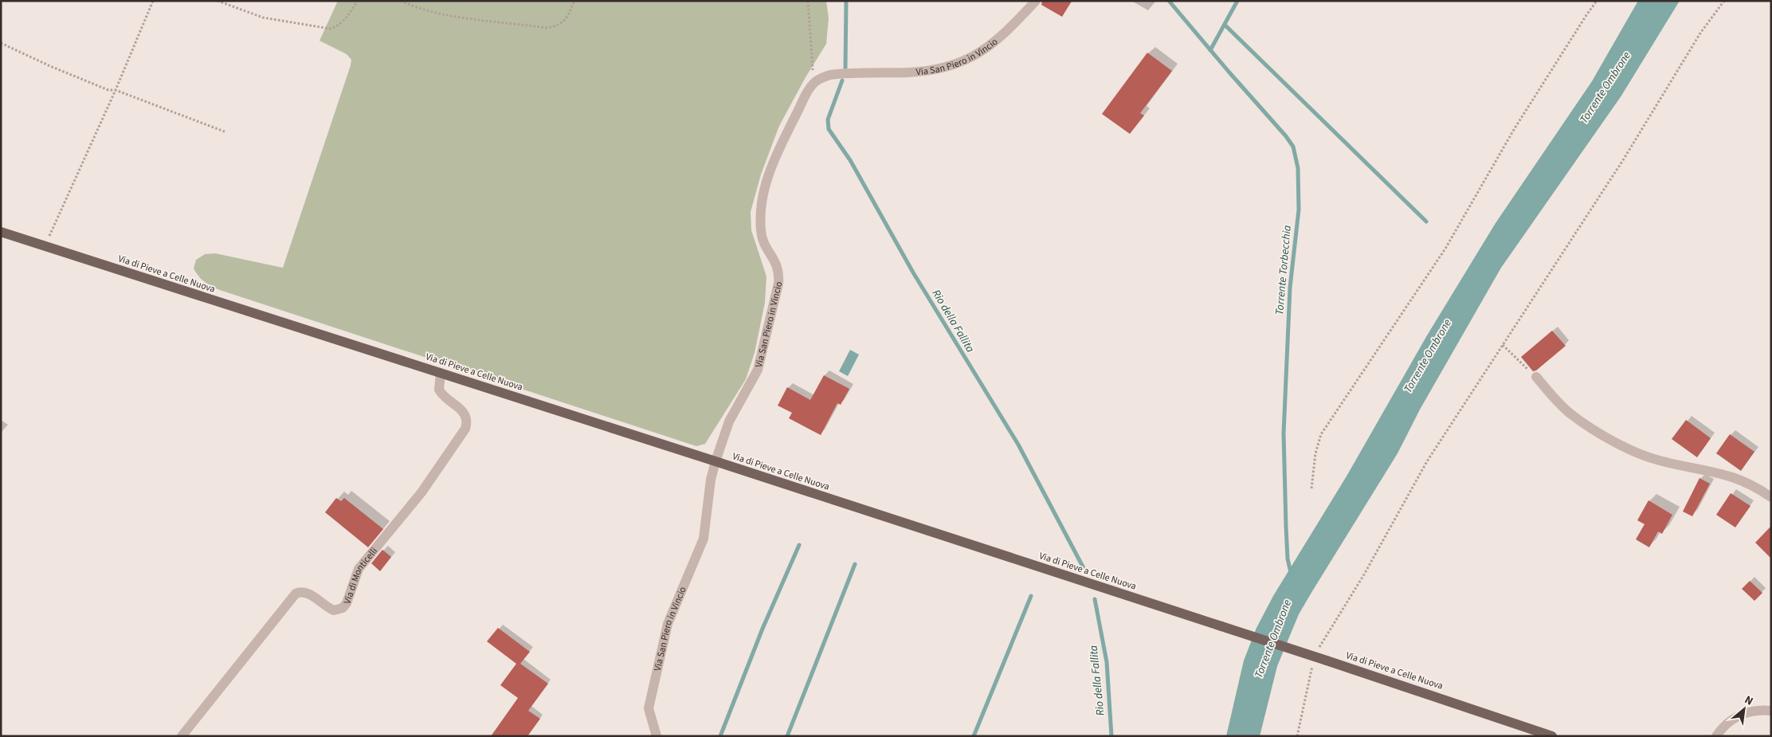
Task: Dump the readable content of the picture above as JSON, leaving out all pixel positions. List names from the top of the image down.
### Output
{
  "streets": {
    "main road": ["Via di Pieve a Celle Nuova"],
    "street": ["Via San Piero in Vincio", "Via di Monticelli"]
  },
  "crossings": [
    ["Via San Piero in Vincio", "Via di Pieve a Celle Nuova"],
    ["Via di Pieve a Celle Nuova", "Via di Monticelli"]
  ],
  "water": ["Torrente Ombrone", "Torrente Torbecchia", "Rio della Fallita"],
  "north": "top right"
}
